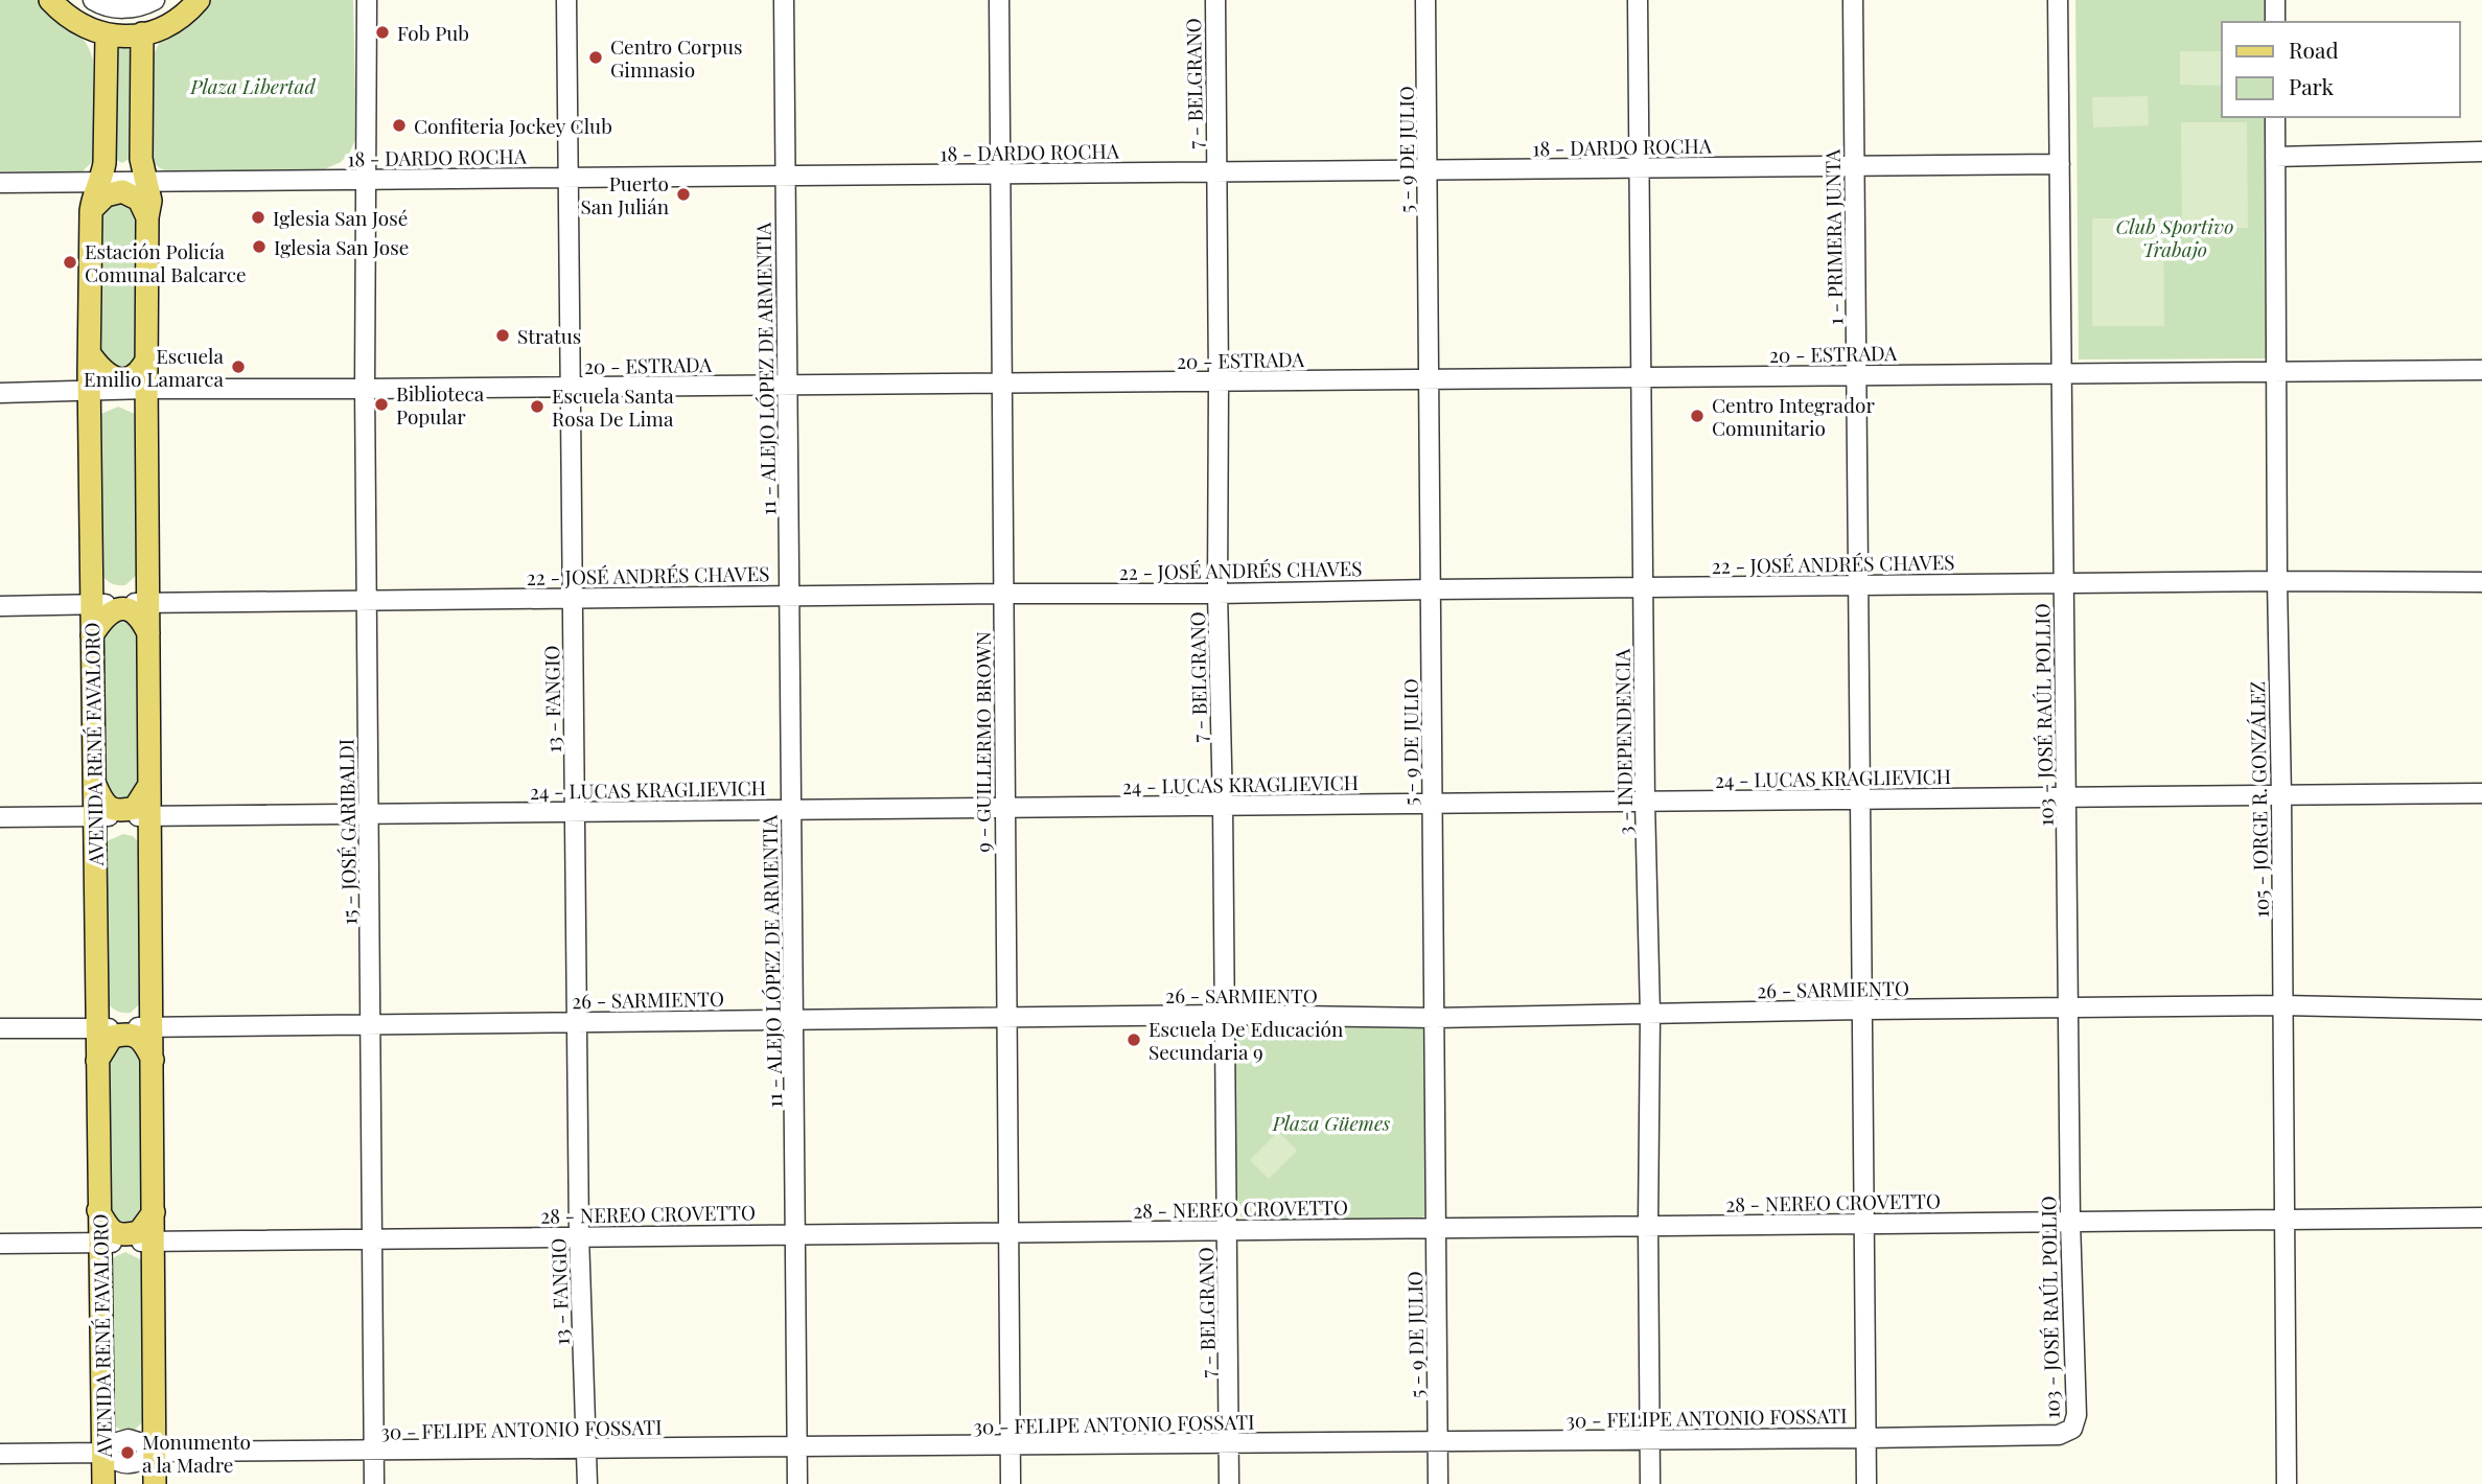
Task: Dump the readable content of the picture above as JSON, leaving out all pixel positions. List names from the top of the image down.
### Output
{
  "streets": {
    "main road": ["AVENIDA RENÉ FAVALORO"],
    "street": [
      "7 - BELGRANO",
      "18 - DARDO ROCHA",
      "5 - 9 DE JULIO",
      "1 - PRIMERA JUNTA",
      "20 - ESTRADA",
      "11 - ALEJO LÓPEZ DE ARMENTIA",
      "22 - JOSÉ ANDRÉS CHAVES",
      "13 - FANGIO",
      "103 - JOSÉ RAÚL POLLIO",
      "9 - GUILLERMO BROWN",
      "3 - INDEPENDENCIA",
      "24 - LUCAS KRAGLIEVICH",
      "105 - JORGE R. GONZÁLEZ",
      "15 - JOSÉ GARIBALDI",
      "26 - SARMIENTO",
      "28 - NEREO CROVETTO",
      "30 - FELIPE ANTONIO FOSSATI"
    ]
  },
  "crossings": [
    ["7 - BELGRANO", "18 - DARDO ROCHA"],
    ["7 - BELGRANO", "20 - ESTRADA"],
    ["7 - BELGRANO", "22 - JOSÉ ANDRÉS CHAVES"],
    ["7 - BELGRANO", "24 - LUCAS KRAGLIEVICH"],
    ["7 - BELGRANO", "26 - SARMIENTO"],
    ["7 - BELGRANO", "28 - NEREO CROVETTO"],
    ["7 - BELGRANO", "30 - FELIPE ANTONIO FOSSATI"],
    ["18 - DARDO ROCHA", "5 - 9 DE JULIO"],
    ["18 - DARDO ROCHA", "1 - PRIMERA JUNTA"],
    ["18 - DARDO ROCHA", "11 - ALEJO LÓPEZ DE ARMENTIA"],
    ["18 - DARDO ROCHA", "13 - FANGIO"],
    ["18 - DARDO ROCHA", "103 - JOSÉ RAÚL POLLIO"],
    ["18 - DARDO ROCHA", "9 - GUILLERMO BROWN"],
    ["18 - DARDO ROCHA", "3 - INDEPENDENCIA"],
    ["18 - DARDO ROCHA", "AVENIDA RENÉ FAVALORO"],
    ["18 - DARDO ROCHA", "15 - JOSÉ GARIBALDI"],
    ["5 - 9 DE JULIO", "20 - ESTRADA"],
    ["5 - 9 DE JULIO", "22 - JOSÉ ANDRÉS CHAVES"],
    ["5 - 9 DE JULIO", "24 - LUCAS KRAGLIEVICH"],
    ["5 - 9 DE JULIO", "26 - SARMIENTO"],
    ["5 - 9 DE JULIO", "28 - NEREO CROVETTO"],
    ["5 - 9 DE JULIO", "30 - FELIPE ANTONIO FOSSATI"],
    ["1 - PRIMERA JUNTA", "20 - ESTRADA"],
    ["1 - PRIMERA JUNTA", "22 - JOSÉ ANDRÉS CHAVES"],
    ["1 - PRIMERA JUNTA", "24 - LUCAS KRAGLIEVICH"],
    ["1 - PRIMERA JUNTA", "26 - SARMIENTO"],
    ["1 - PRIMERA JUNTA", "28 - NEREO CROVETTO"],
    ["1 - PRIMERA JUNTA", "30 - FELIPE ANTONIO FOSSATI"],
    ["20 - ESTRADA", "11 - ALEJO LÓPEZ DE ARMENTIA"],
    ["20 - ESTRADA", "13 - FANGIO"],
    ["20 - ESTRADA", "103 - JOSÉ RAÚL POLLIO"],
    ["20 - ESTRADA", "9 - GUILLERMO BROWN"],
    ["20 - ESTRADA", "3 - INDEPENDENCIA"],
    ["20 - ESTRADA", "AVENIDA RENÉ FAVALORO"],
    ["20 - ESTRADA", "105 - JORGE R. GONZÁLEZ"],
    ["20 - ESTRADA", "15 - JOSÉ GARIBALDI"],
    ["11 - ALEJO LÓPEZ DE ARMENTIA", "22 - JOSÉ ANDRÉS CHAVES"],
    ["11 - ALEJO LÓPEZ DE ARMENTIA", "24 - LUCAS KRAGLIEVICH"],
    ["11 - ALEJO LÓPEZ DE ARMENTIA", "26 - SARMIENTO"],
    ["11 - ALEJO LÓPEZ DE ARMENTIA", "28 - NEREO CROVETTO"],
    ["11 - ALEJO LÓPEZ DE ARMENTIA", "30 - FELIPE ANTONIO FOSSATI"],
    ["22 - JOSÉ ANDRÉS CHAVES", "13 - FANGIO"],
    ["22 - JOSÉ ANDRÉS CHAVES", "103 - JOSÉ RAÚL POLLIO"],
    ["22 - JOSÉ ANDRÉS CHAVES", "9 - GUILLERMO BROWN"],
    ["22 - JOSÉ ANDRÉS CHAVES", "3 - INDEPENDENCIA"],
    ["22 - JOSÉ ANDRÉS CHAVES", "AVENIDA RENÉ FAVALORO"],
    ["22 - JOSÉ ANDRÉS CHAVES", "105 - JORGE R. GONZÁLEZ"],
    ["22 - JOSÉ ANDRÉS CHAVES", "15 - JOSÉ GARIBALDI"],
    ["13 - FANGIO", "24 - LUCAS KRAGLIEVICH"],
    ["13 - FANGIO", "26 - SARMIENTO"],
    ["13 - FANGIO", "28 - NEREO CROVETTO"],
    ["13 - FANGIO", "30 - FELIPE ANTONIO FOSSATI"],
    ["103 - JOSÉ RAÚL POLLIO", "24 - LUCAS KRAGLIEVICH"],
    ["103 - JOSÉ RAÚL POLLIO", "26 - SARMIENTO"],
    ["103 - JOSÉ RAÚL POLLIO", "28 - NEREO CROVETTO"],
    ["103 - JOSÉ RAÚL POLLIO", "30 - FELIPE ANTONIO FOSSATI"],
    ["9 - GUILLERMO BROWN", "24 - LUCAS KRAGLIEVICH"],
    ["9 - GUILLERMO BROWN", "26 - SARMIENTO"],
    ["9 - GUILLERMO BROWN", "28 - NEREO CROVETTO"],
    ["9 - GUILLERMO BROWN", "30 - FELIPE ANTONIO FOSSATI"],
    ["3 - INDEPENDENCIA", "24 - LUCAS KRAGLIEVICH"],
    ["3 - INDEPENDENCIA", "26 - SARMIENTO"],
    ["3 - INDEPENDENCIA", "28 - NEREO CROVETTO"],
    ["3 - INDEPENDENCIA", "30 - FELIPE ANTONIO FOSSATI"],
    ["AVENIDA RENÉ FAVALORO", "24 - LUCAS KRAGLIEVICH"],
    ["AVENIDA RENÉ FAVALORO", "26 - SARMIENTO"],
    ["AVENIDA RENÉ FAVALORO", "28 - NEREO CROVETTO"],
    ["AVENIDA RENÉ FAVALORO", "30 - FELIPE ANTONIO FOSSATI"],
    ["24 - LUCAS KRAGLIEVICH", "105 - JORGE R. GONZÁLEZ"],
    ["24 - LUCAS KRAGLIEVICH", "15 - JOSÉ GARIBALDI"],
    ["105 - JORGE R. GONZÁLEZ", "26 - SARMIENTO"],
    ["105 - JORGE R. GONZÁLEZ", "28 - NEREO CROVETTO"],
    ["15 - JOSÉ GARIBALDI", "26 - SARMIENTO"],
    ["15 - JOSÉ GARIBALDI", "28 - NEREO CROVETTO"],
    ["15 - JOSÉ GARIBALDI", "30 - FELIPE ANTONIO FOSSATI"]
  ],
  "parks": ["Plaza Libertad", "Club Sportivo Trabajo", "Plaza Güemes"],
  "places": [
    "Fob Pub",
    "Centro Corpus Gimnasio",
    "Confiteria Jockey Club",
    "Puerto San Julián",
    "Iglesia San José",
    "Iglesia San Jose",
    "Estación Policía Comunal Balcarce",
    "Stratus",
    "Escuela Emilio Lamarca",
    "Biblioteca Popular",
    "Escuela Santa Rosa De Lima",
    "Centro Integrador Comunitario",
    "Escuela De Educación Secundaria 9",
    "Monumento a la Madre"
  ],
  "legend": ["Road", "Park"]
}
